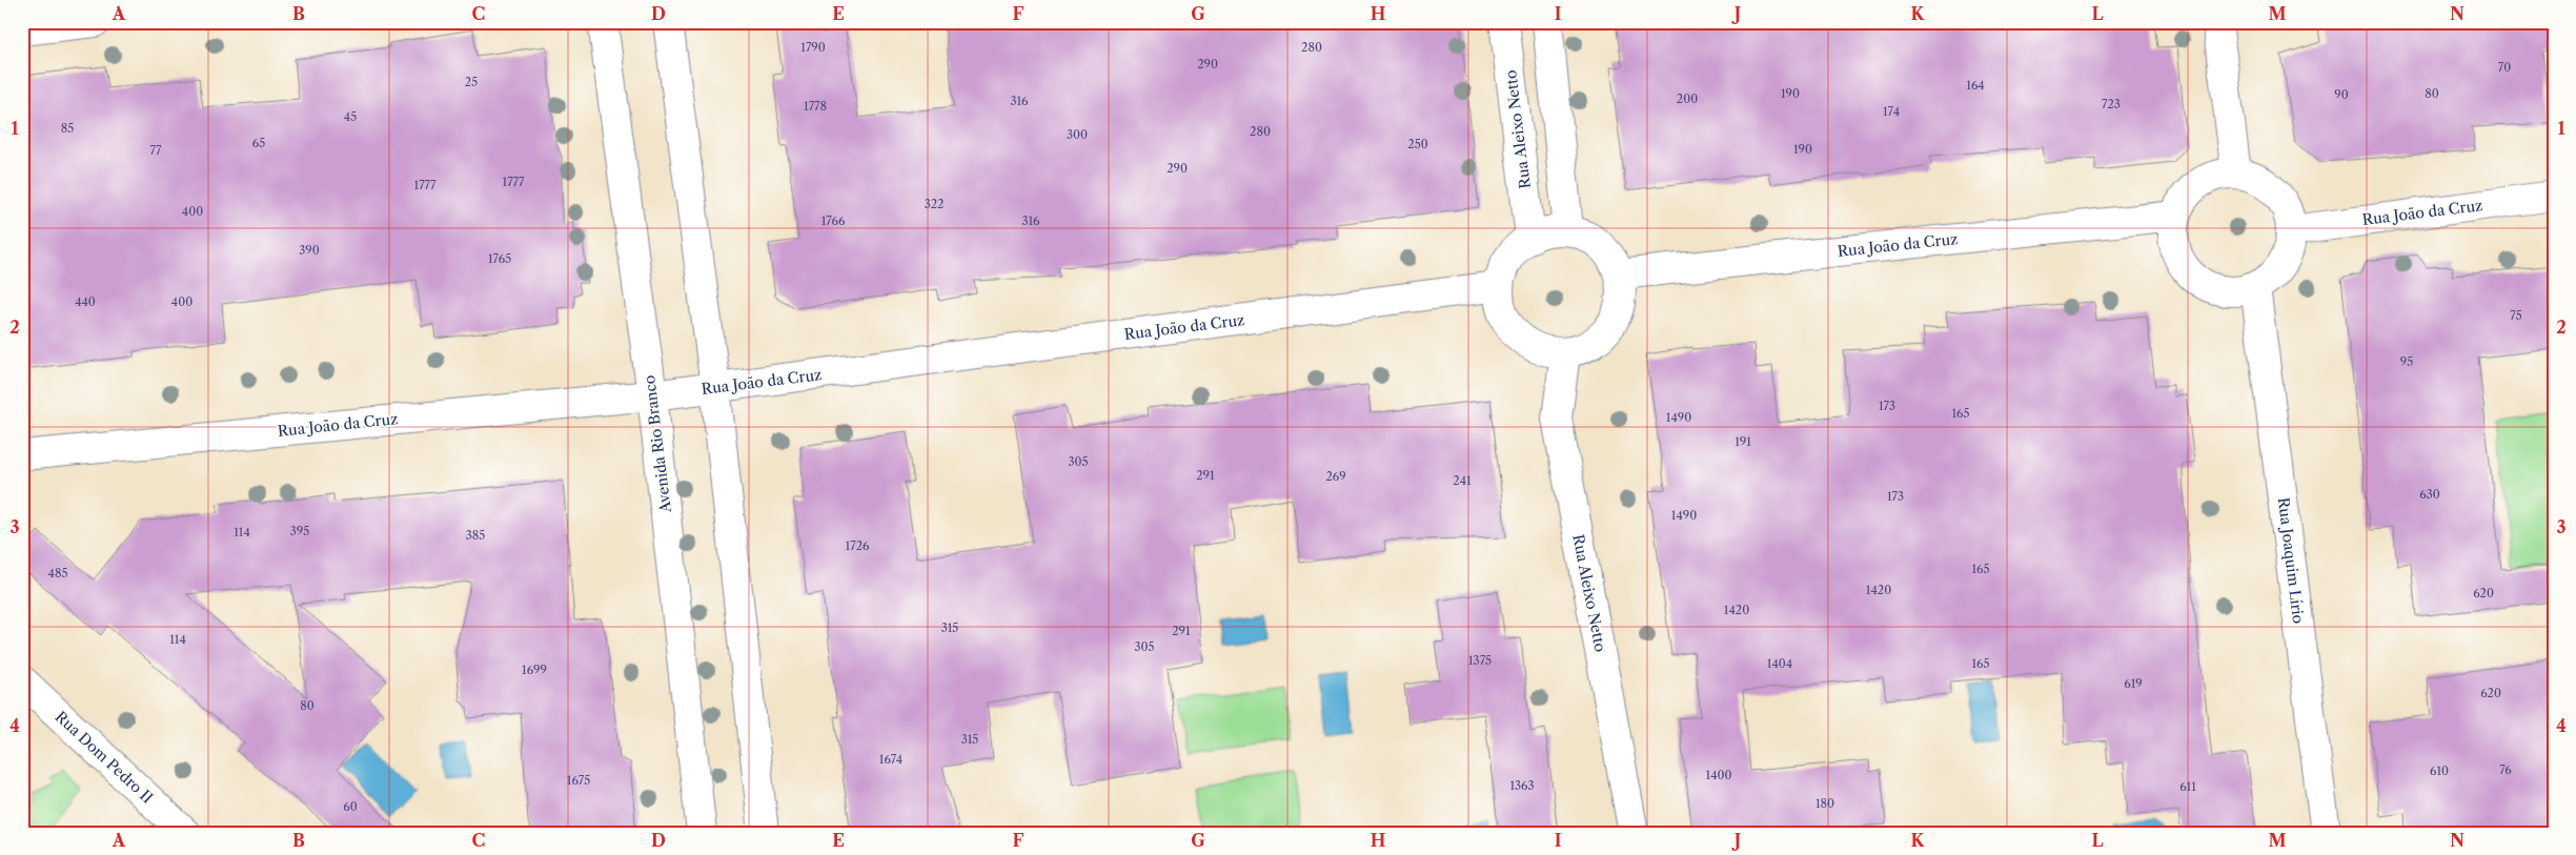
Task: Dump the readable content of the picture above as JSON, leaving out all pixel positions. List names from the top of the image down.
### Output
{
  "streets": {
    "street": [
      "Rua Aleixo Netto",
      "Rua João da Cruz",
      "Avenida Rio Branco",
      "Rua Joaquim Lírio",
      "Rua Dom Pedro II"
    ]
  },
  "crossings": [
    ["Rua Aleixo Netto", "Rua João da Cruz"],
    ["Rua João da Cruz", "Avenida Rio Branco"],
    ["Rua João da Cruz", "Rua Joaquim Lírio"]
  ],
  "house_numbers": [
    "1790",
    "280",
    "290",
    "70",
    "25",
    "164",
    "190",
    "80",
    "90",
    "200",
    "316",
    "723",
    "1778",
    "174",
    "45",
    "85",
    "280",
    "300",
    "65",
    "250",
    "190",
    "77",
    "290",
    "1777",
    "1777",
    "322",
    "400",
    "1766",
    "316",
    "390",
    "1765",
    "440",
    "400",
    "75",
    "95",
    "173",
    "165",
    "1490",
    "191",
    "305",
    "291",
    "269",
    "241",
    "630",
    "173",
    "1490",
    "395",
    "114",
    "385",
    "1726",
    "165",
    "485",
    "1420",
    "620",
    "1420",
    "315",
    "291",
    "114",
    "305",
    "1375",
    "1404",
    "165",
    "1699",
    "619",
    "620",
    "80",
    "315",
    "1674",
    "76",
    "610",
    "1400",
    "1675",
    "1363",
    "611",
    "180",
    "60"
  ],
  "grid": {
    "columns": [
      "A",
      "B",
      "C",
      "D",
      "E",
      "F",
      "G",
      "H",
      "I",
      "J",
      "K",
      "L",
      "M",
      "N"
    ],
    "rows": [
      "1",
      "2",
      "3",
      "4"
    ]
  }
}
